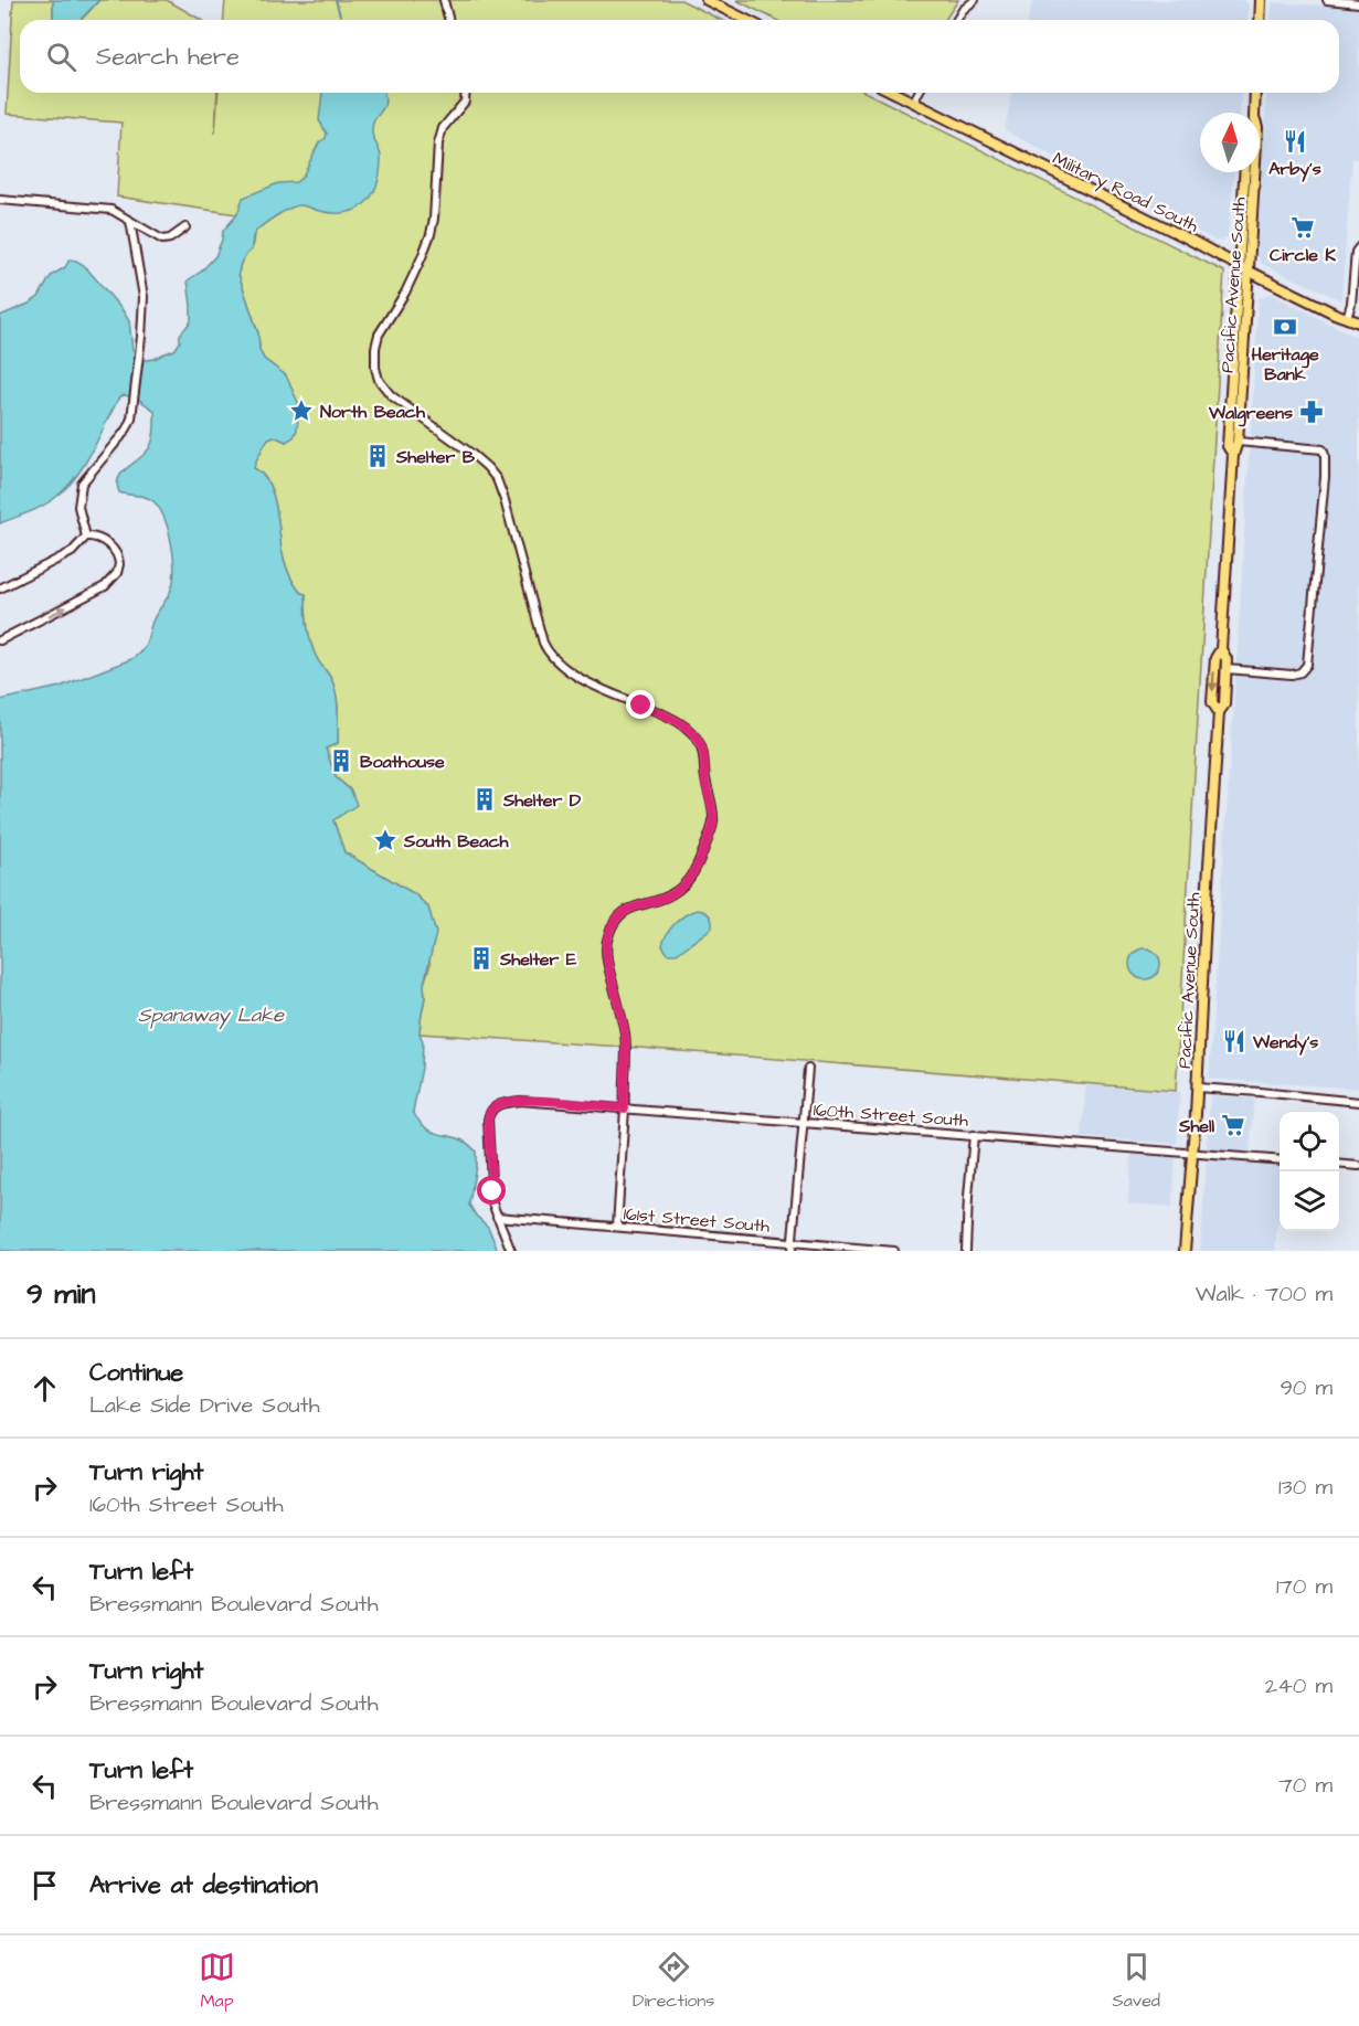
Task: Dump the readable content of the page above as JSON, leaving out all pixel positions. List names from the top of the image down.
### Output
{
  "streets": {
    "main road": ["Military Road South", "Pacific Avenue South"],
    "street": ["160th Street South", "161st Street South"]
  },
  "crossings": [
    ["Military Road South", "Pacific Avenue South"],
    ["Pacific Avenue South", "160th Street South"],
    ["160th Street South", "161st Street South"]
  ],
  "water": ["Spanaway Lake"],
  "places": {
    "restaurant": ["Arby's", "Wendy's"],
    "supermarket": ["Circle K", "Shell"],
    "bank": ["Heritage Bank"],
    "place": ["North Beach", "South Beach"],
    "pharmacy": ["Walgreens"],
    "building": [
      "Shelter B",
      "Boathouse",
      "Shelter D",
      "Shelter E"
    ]
  },
  "north": "top",
  "page": {
    "search": "Search here",
    "heading": ["9 min", "Walk · 700 m"],
    "list": [
      ["Continue", "Lake Side Drive South", "90 m"],
      ["Turn right", "160th Street South", "130 m"],
      ["Turn left", "Bressmann Boulevard South", "170 m"],
      ["Turn right", "Bressmann Boulevard South", "240 m"],
      ["Turn left", "Bressmann Boulevard South", "70 m"],
      "Arrive at destination"
    ],
    "nav": ["Map", "Directions", "Saved"]
  }
}
